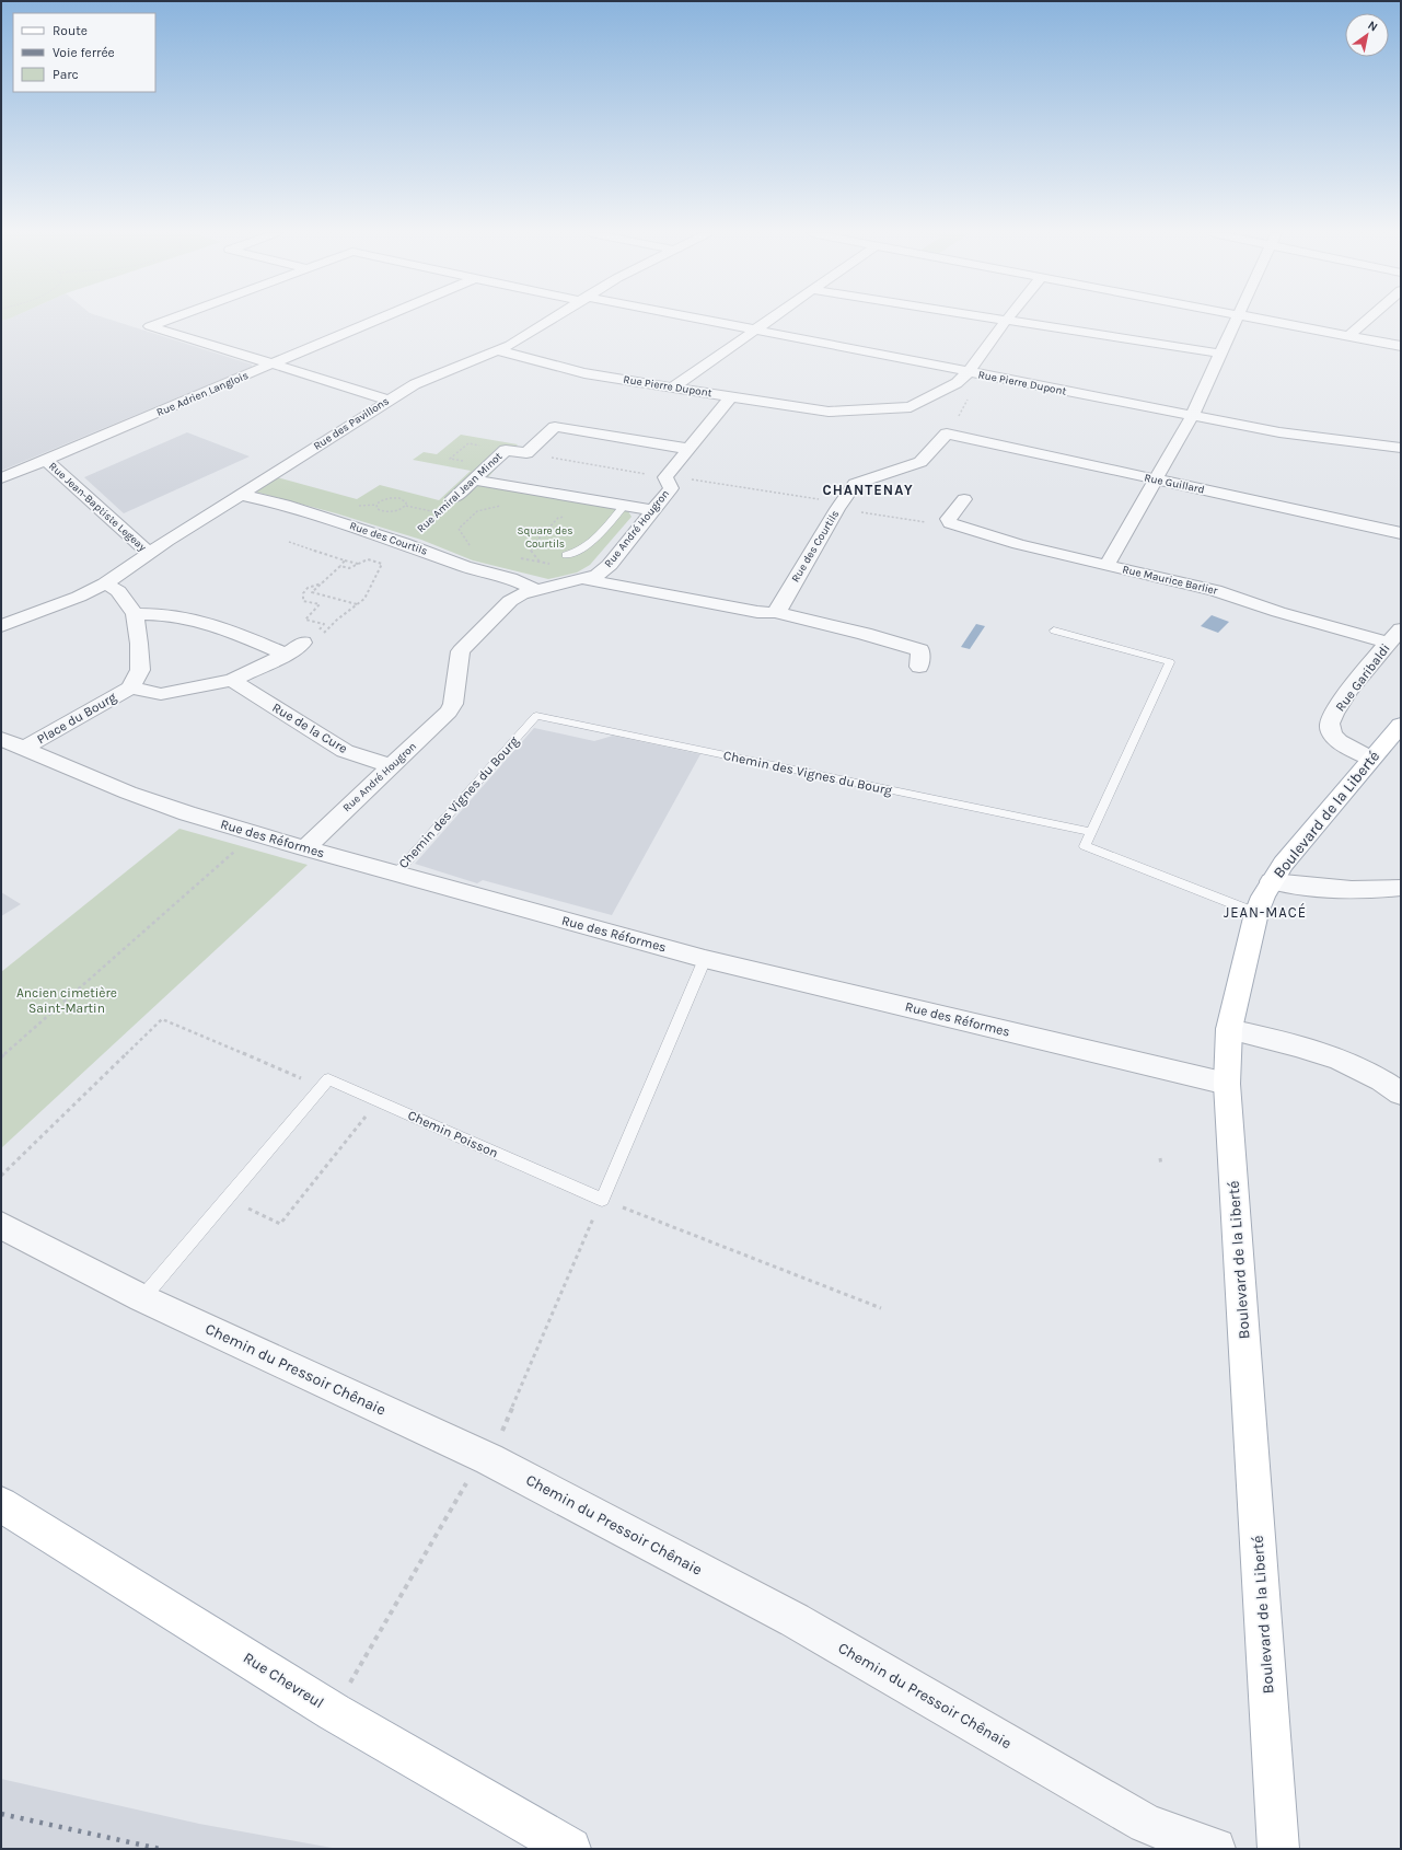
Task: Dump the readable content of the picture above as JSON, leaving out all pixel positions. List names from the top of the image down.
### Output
{
  "streets": {
    "main road": ["Boulevard de la Liberté", "Rue Chevreul"],
    "street": [
      "Rue Pierre Dupont",
      "Rue Adrien Langlois",
      "Rue des Pavillons",
      "Rue Guillard",
      "Rue Amiral Jean Minot",
      "Rue Jean-Baptiste Legeay",
      "Rue André Hougron",
      "Rue des Courtils",
      "Rue Maurice Barlier",
      "Rue Garibaldi",
      "Place du Bourg",
      "Rue de la Cure",
      "Rue des Réformes",
      "Chemin du Pressoir Chênaie"
    ],
    "lane": ["Chemin des Vignes du Bourg", "Chemin Poisson"]
  },
  "crossings": [
    ["Rue Pierre Dupont", "Rue des Pavillons"],
    ["Rue Pierre Dupont", "Rue André Hougron"],
    ["Rue Adrien Langlois", "Rue Jean-Baptiste Legeay"],
    ["Rue des Pavillons", "Rue Jean-Baptiste Legeay"],
    ["Rue des Pavillons", "Rue des Courtils"],
    ["Rue Guillard", "Rue des Courtils"],
    ["Rue Amiral Jean Minot", "Rue des Courtils"],
    ["Rue André Hougron", "Rue des Courtils"],
    ["Rue André Hougron", "Rue de la Cure"],
    ["Rue André Hougron", "Rue des Réformes"],
    ["Rue Maurice Barlier", "Rue Garibaldi"],
    ["Rue Garibaldi", "Boulevard de la Liberté"],
    ["Place du Bourg", "Rue des Réformes"],
    ["Chemin des Vignes du Bourg", "Rue des Réformes"],
    ["Boulevard de la Liberté", "Rue des Réformes"]
  ],
  "districts": ["CHANTENAY", "JEAN-MACÉ"],
  "parks": ["Square des Courtils", "Ancien cimetière Saint-Martin"],
  "legend": ["Route", "Voie ferrée", "Parc"],
  "north": "top right"
}
